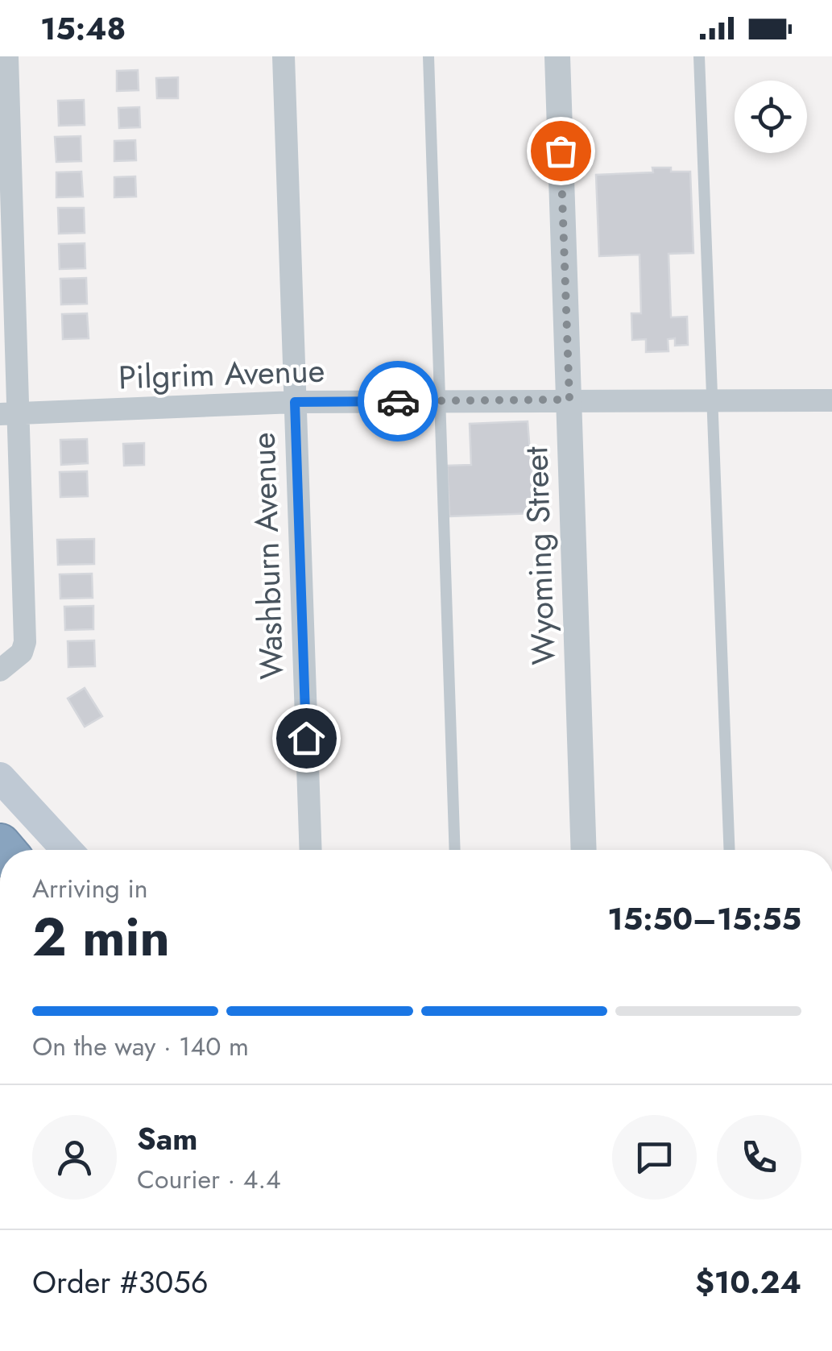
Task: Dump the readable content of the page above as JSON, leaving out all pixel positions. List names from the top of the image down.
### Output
{
  "streets": {
    "street": ["Pilgrim Avenue", "Washburn Avenue", "Wyoming Street"]
  },
  "crossings": [
    ["Pilgrim Avenue", "Washburn Avenue"],
    ["Pilgrim Avenue", "Wyoming Street"]
  ],
  "page": {
    "status": "15:48",
    "heading": ["2 min", "Arriving in", "15:50–15:55"],
    "panel": [
      "Sam",
      "Courier · 4.4",
      "Order #3056",
      "$10.24"
    ],
    "bar": "On the way · 140 m"
  }
}
